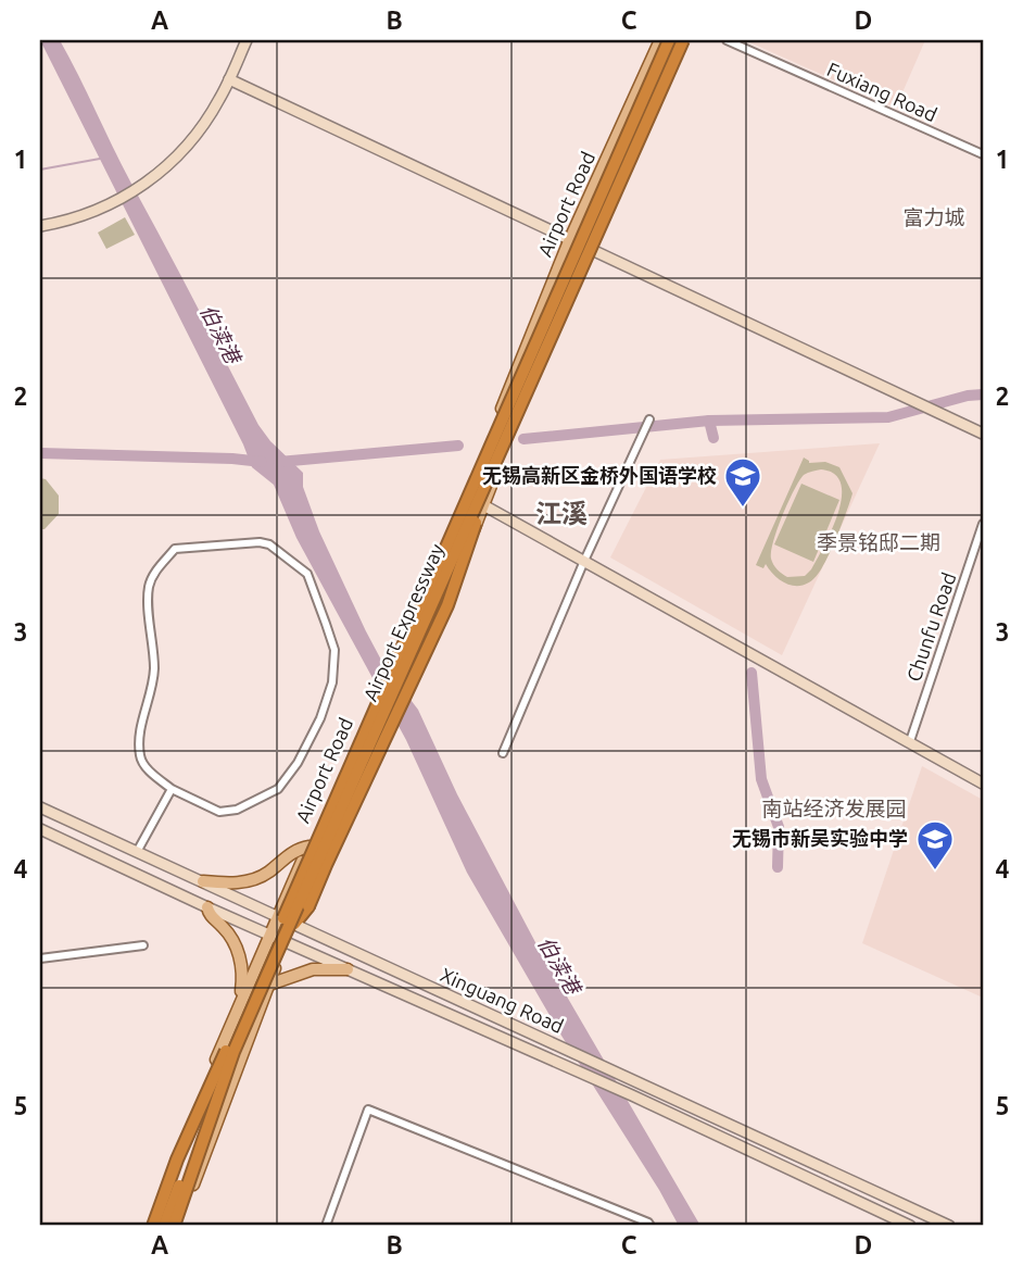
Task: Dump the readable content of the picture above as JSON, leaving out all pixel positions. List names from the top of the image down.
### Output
{
  "streets": {
    "highway": ["Airport Expressway"],
    "main road": ["Airport Road", "Xinguang Road"],
    "street": ["Fuxiang Road", "Chunfu Road"]
  },
  "crossings": [
    ["Airport Road", "Airport Expressway"],
    ["Airport Road", "Xinguang Road"]
  ],
  "districts": [
    "富力城",
    "江溪",
    "季景铭邸二期",
    "南站经济发展园"
  ],
  "water": ["伯渎港"],
  "places": {
    "school or university": ["无锡高新区金桥外国语学校", "无锡市新吴实验中学"]
  },
  "grid": {
    "columns": [
      "A",
      "B",
      "C",
      "D"
    ],
    "rows": [
      "1",
      "2",
      "3",
      "4",
      "5"
    ]
  }
}
